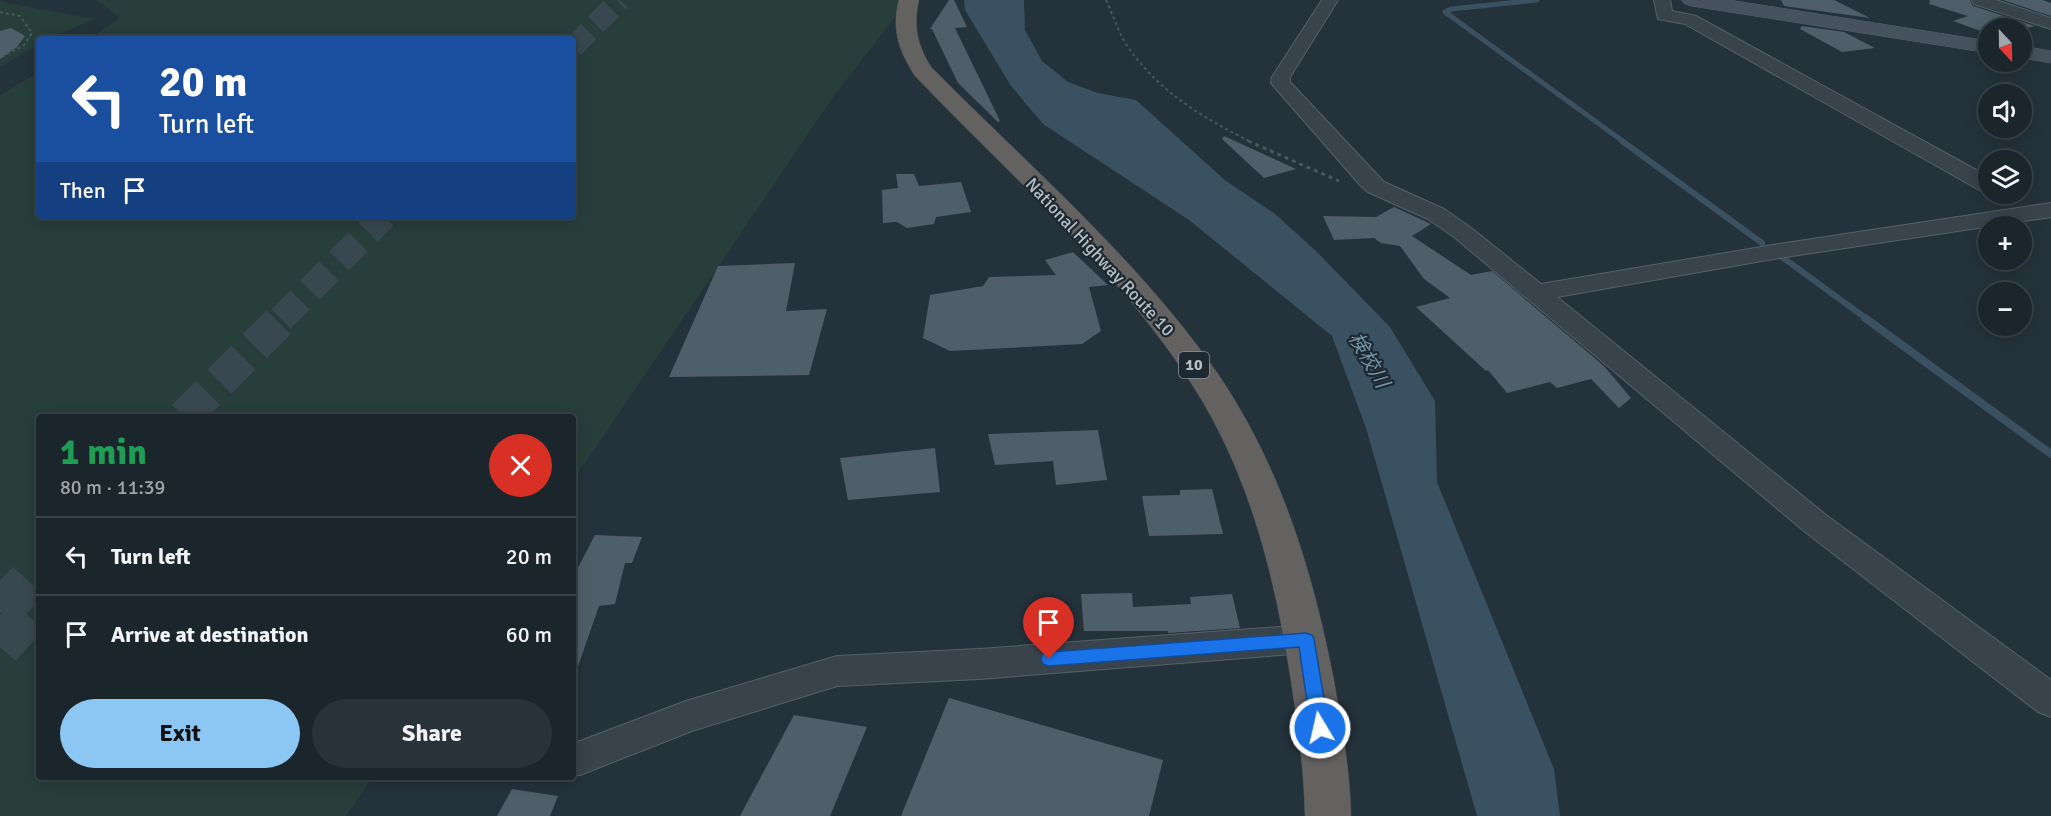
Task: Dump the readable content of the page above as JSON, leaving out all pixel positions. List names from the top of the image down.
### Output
{
  "streets": {
    "highway": ["National Highway Route 10", "10"]
  },
  "water": ["検校川"],
  "north": "bottom",
  "page": {
    "map_buttons": ["+", "−"],
    "turn": ["20 m", "Turn left"],
    "then": "Then",
    "heading": ["1 min", "80 m · 11:39"],
    "list": [
      {
        "name": "Turn left",
        "value": "20 m"
      },
      {
        "name": "Arrive at destination",
        "value": "60 m"
      }
    ],
    "buttons": ["Exit", "Share"]
  }
}
